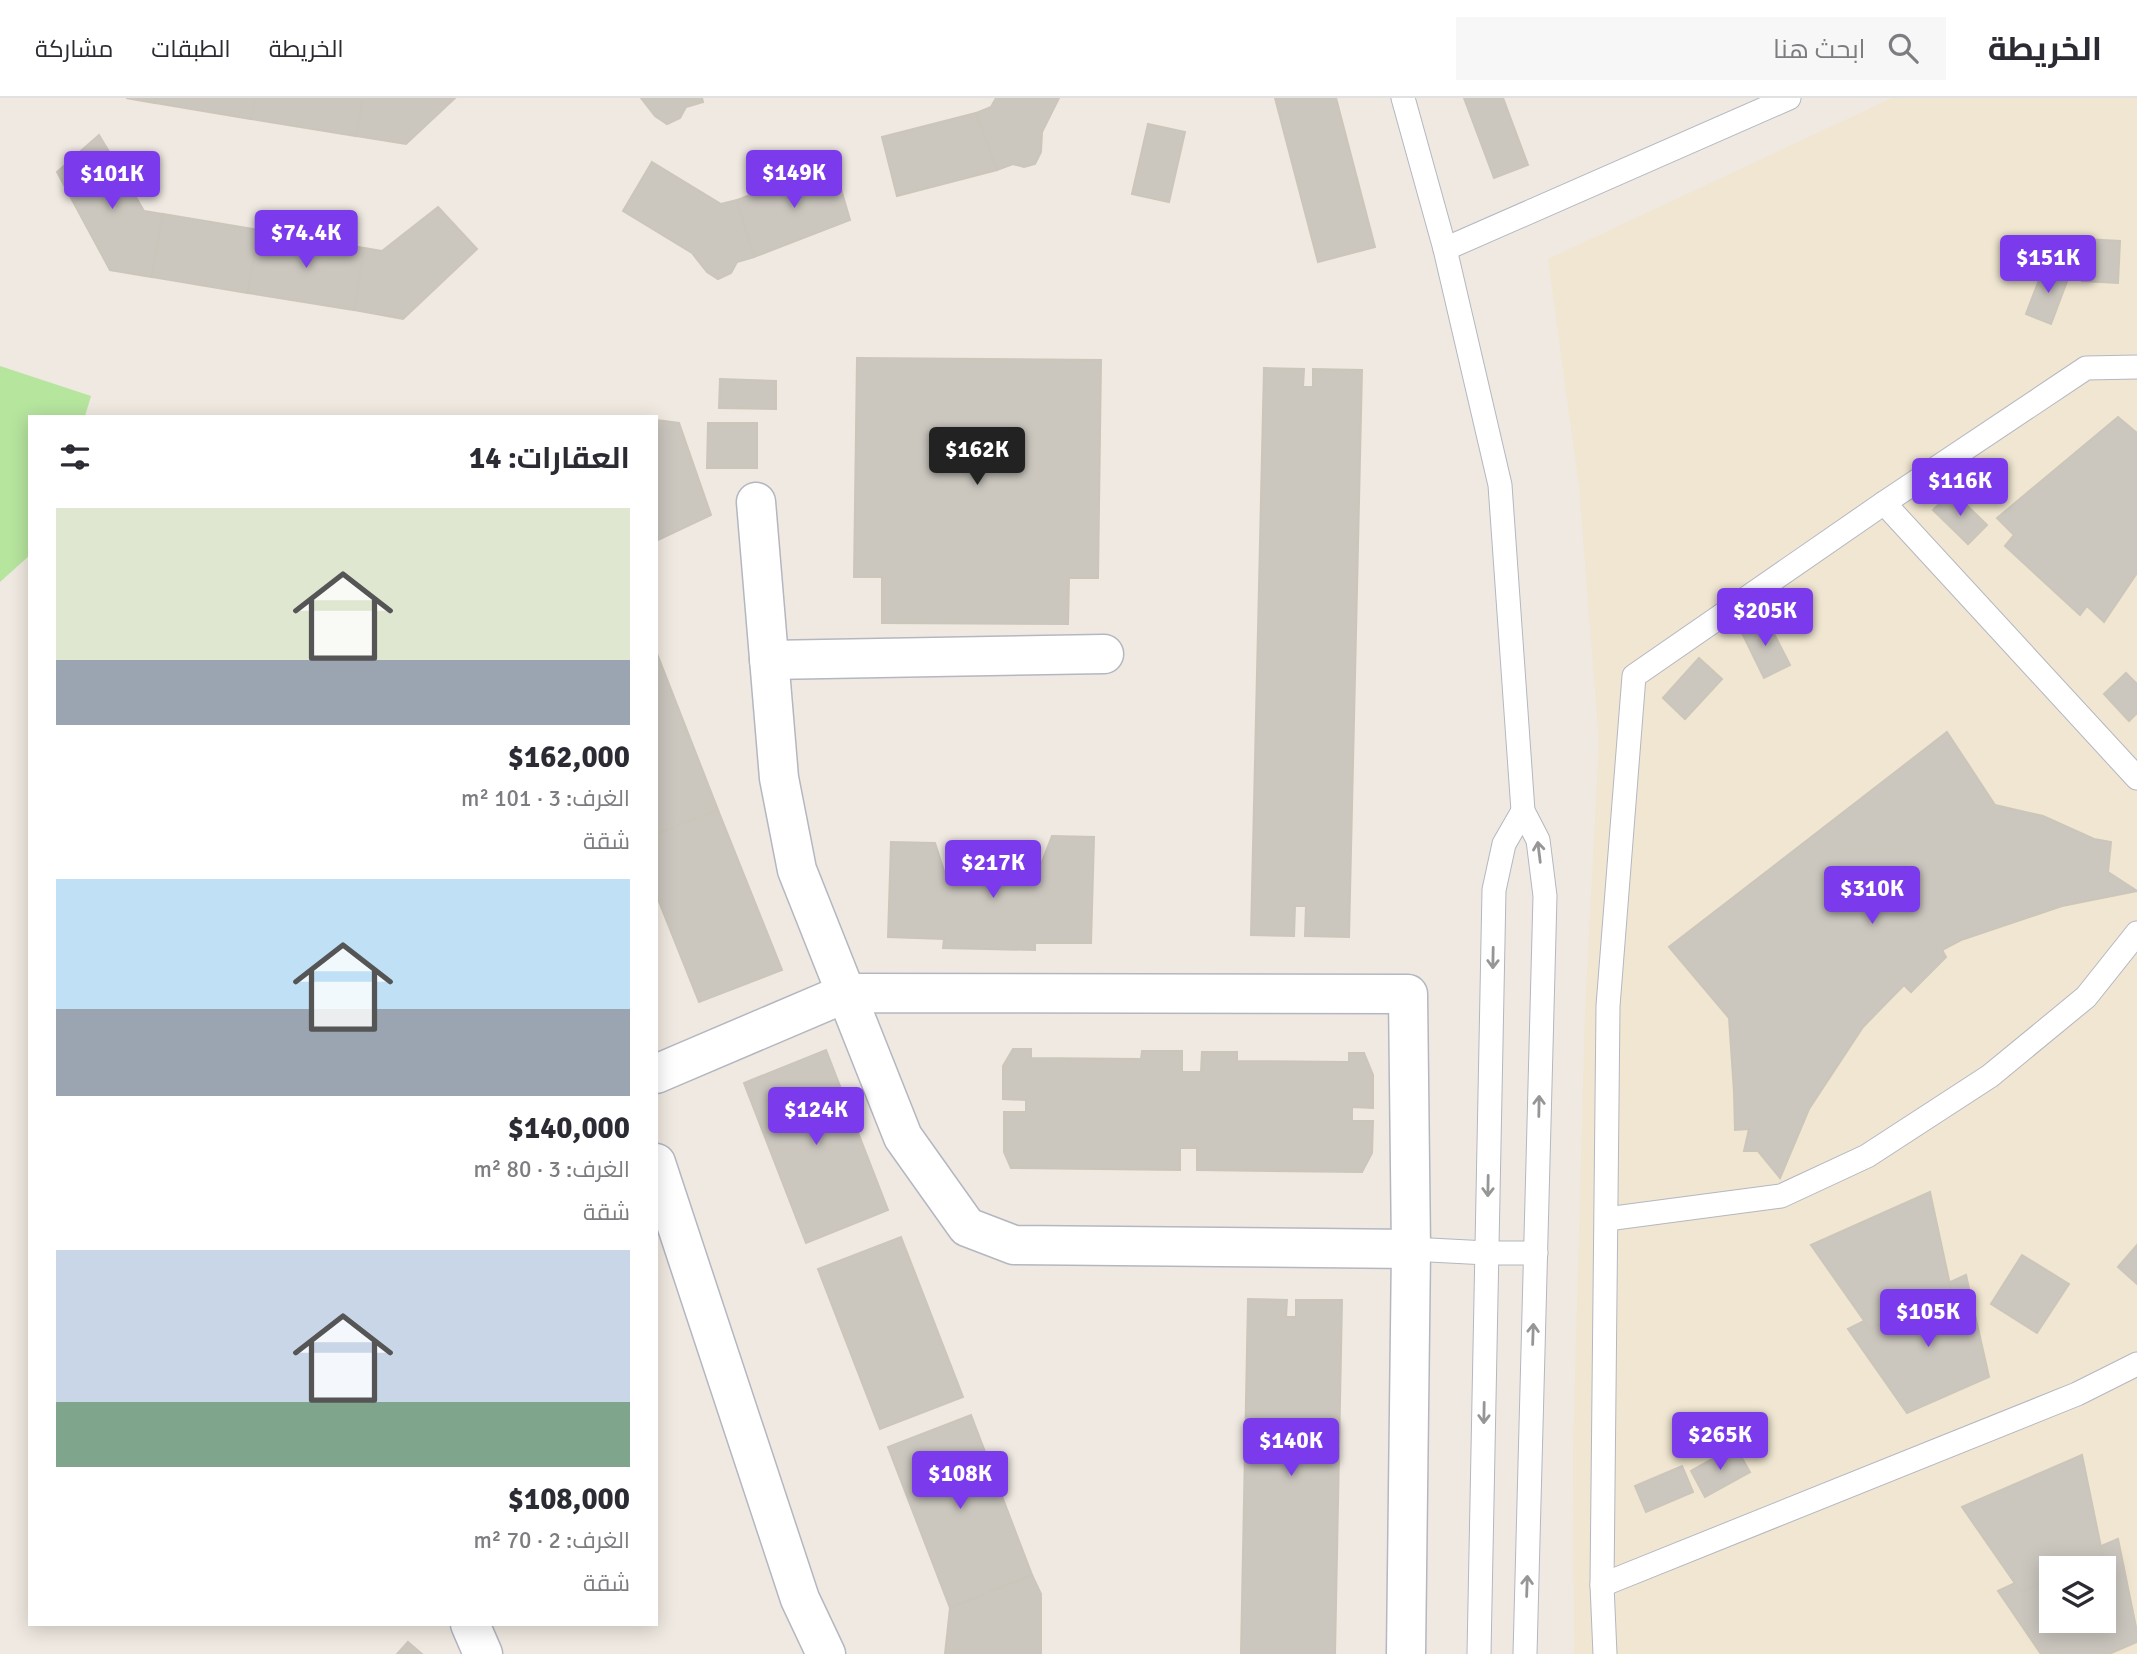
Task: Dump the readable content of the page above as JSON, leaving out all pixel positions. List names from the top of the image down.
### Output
{
  "page": {
    "header": "الخريطة",
    "search": "ابحث هنا",
    "nav": ["الخريطة", "الطبقات", "مشاركة"],
    "price": [
      "$149K",
      "$101K",
      "$74.4K",
      "$151K",
      "$162K",
      "$116K",
      "$205K",
      "$217K",
      "$310K",
      "$124K",
      "$105K",
      "$265K",
      "$140K",
      "$108K"
    ],
    "heading": "العقارات: 14",
    "list": [
      {
        "name": "$162,000",
        "note": "الغرف: 3 · 101 m² · شقة"
      },
      {
        "name": "$140,000",
        "note": "الغرف: 3 · 80 m² · شقة"
      },
      {
        "name": "$108,000",
        "note": "الغرف: 2 · 70 m² · شقة"
      }
    ]
  }
}
